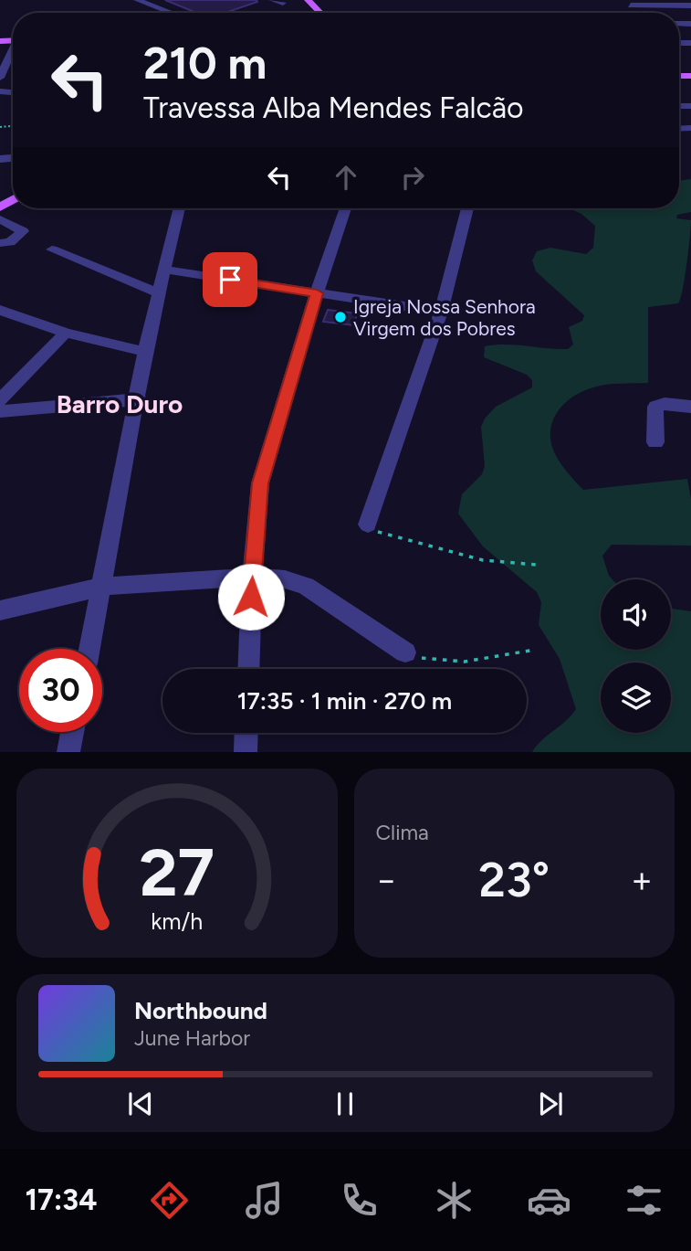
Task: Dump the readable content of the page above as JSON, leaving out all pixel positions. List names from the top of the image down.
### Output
{
  "districts": ["Barro Duro"],
  "places": ["Igreja Nossa Senhora Virgem dos Pobres"],
  "page": {
    "turn": ["210 m", "Travessa Alba Mendes Falcão"],
    "limit": "30",
    "trip": "17:35 · 1 min · 270 m",
    "tile": "Clima",
    "heat": ["−", "23°", "+"],
    "song": ["Northbound", "June Harbor"],
    "tabs": "17:34",
    "gauge": ["27", "km/h"]
  }
}
